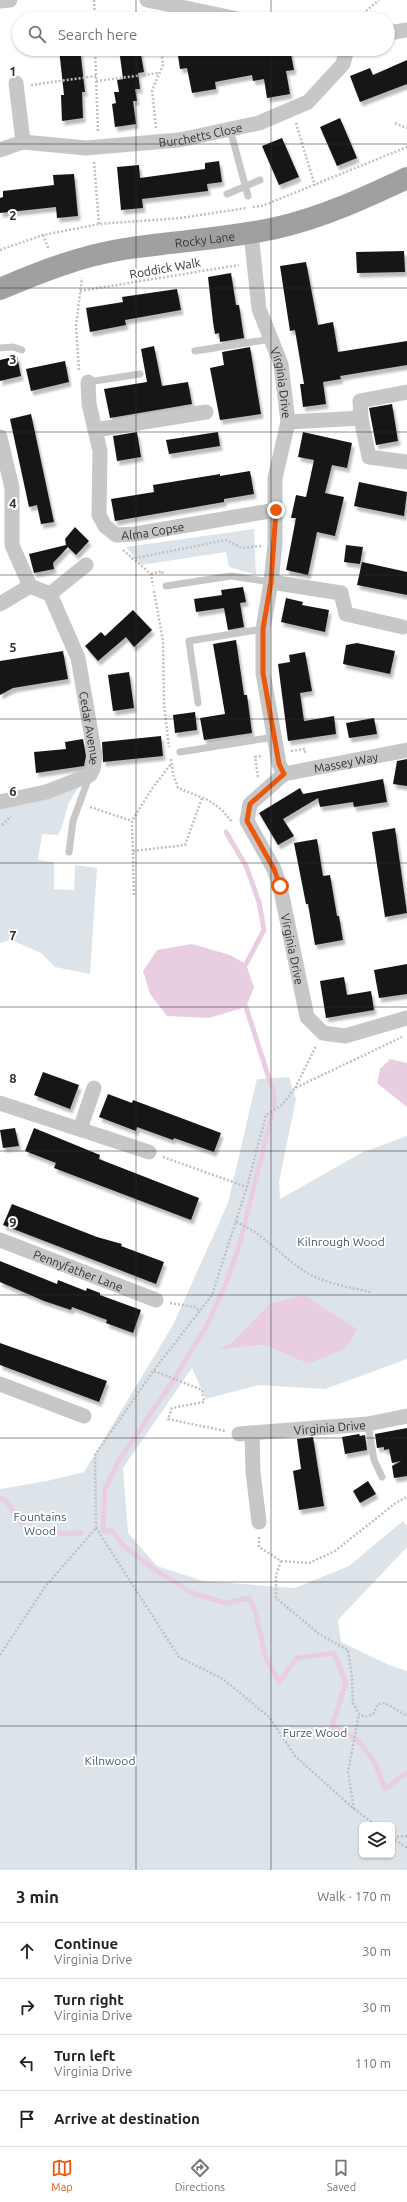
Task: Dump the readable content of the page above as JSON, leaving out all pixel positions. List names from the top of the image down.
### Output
{
  "streets": {
    "highway": ["Rocky Lane"],
    "street": [
      "Burchetts Close",
      "Virginia Drive",
      "Alma Copse",
      "Cedar Avenue",
      "Massey Way",
      "Pennyfather Lane"
    ],
    "path": ["Roddick Walk"]
  },
  "crossings": [
    ["Rocky Lane", "Virginia Drive"],
    ["Roddick Walk", "Virginia Drive"],
    ["Virginia Drive", "Alma Copse"],
    ["Virginia Drive", "Massey Way"]
  ],
  "parks": [
    "Kilnrough Wood",
    "Fountains Wood",
    "Furze Wood",
    "Kilnwood"
  ],
  "page": {
    "search": "Search here",
    "heading": ["3 min", "Walk · 170 m"],
    "list": [
      ["Continue", "Virginia Drive", "30 m"],
      ["Turn right", "Virginia Drive", "30 m"],
      ["Turn left", "Virginia Drive", "110 m"],
      "Arrive at destination"
    ],
    "nav": ["Map", "Directions", "Saved"]
  },
  "grid": {
    "rows": [
      "1",
      "2",
      "3",
      "4",
      "5",
      "6",
      "7",
      "8",
      "9"
    ]
  }
}
